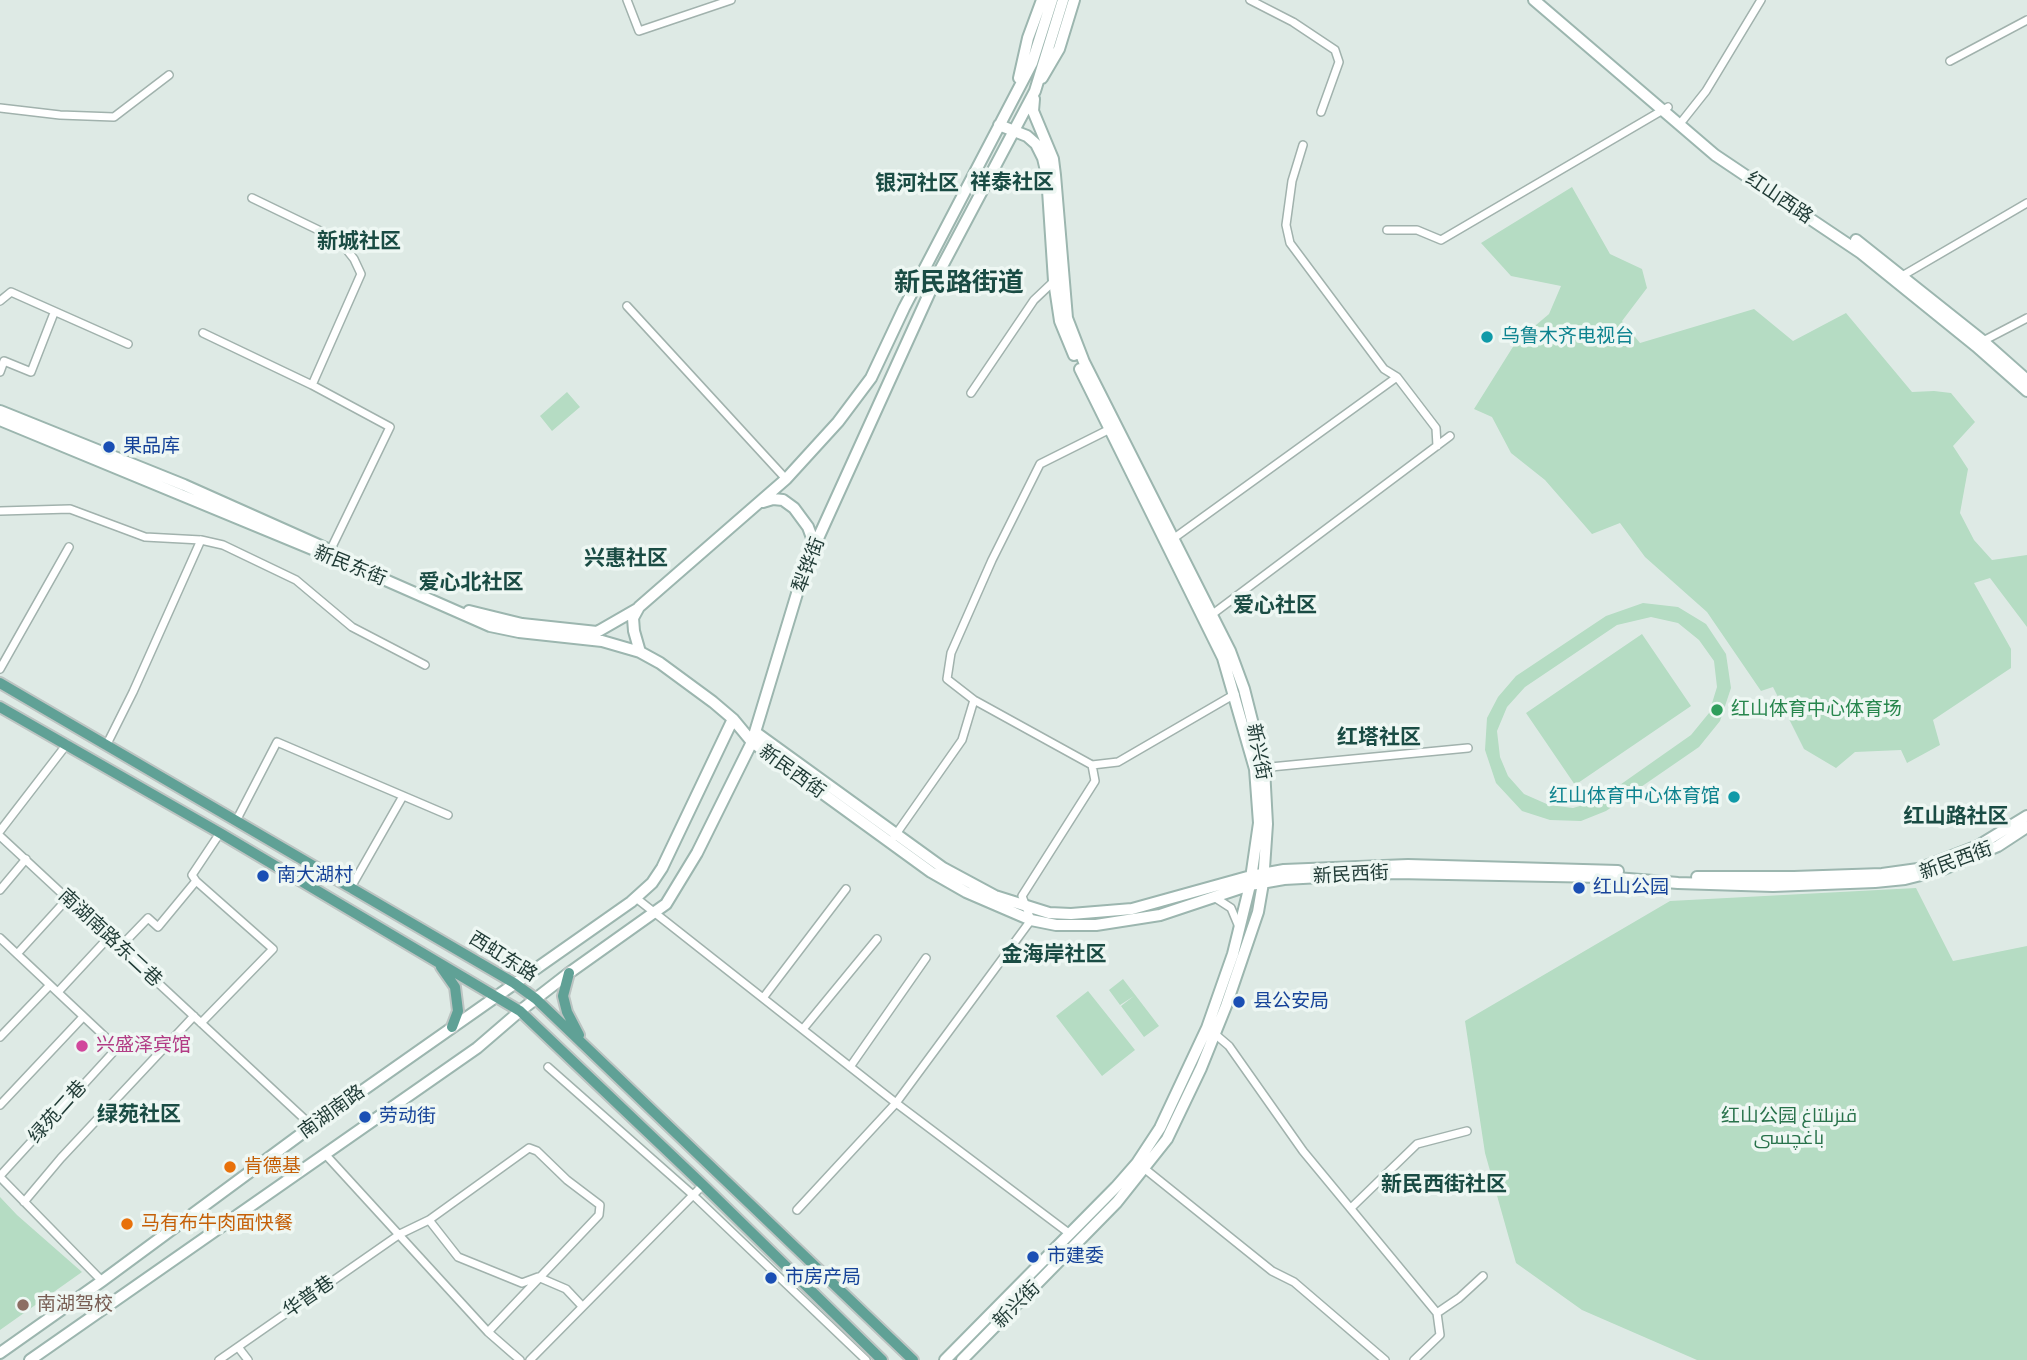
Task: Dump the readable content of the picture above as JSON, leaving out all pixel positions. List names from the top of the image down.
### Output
{
  "streets": {
    "main road": [
      "红山西路",
      "犁铧街",
      "新民东街",
      "新兴街",
      "新民西街",
      "西虹东路",
      "南湖南路"
    ],
    "street": ["南湖南路东二巷", "绿苑二巷", "华普巷"]
  },
  "crossings": [
    ["犁铧街", "新兴街"],
    ["犁铧街", "新民西街"],
    ["犁铧街", "西虹东路"],
    ["犁铧街", "南湖南路"],
    ["新民东街", "新民西街"],
    ["新兴街", "新民西街"],
    ["南湖南路东二巷", "南湖南路"],
    ["西虹东路", "南湖南路"]
  ],
  "districts": [
    "祥泰社区",
    "银河社区",
    "新城社区",
    "新民路街道",
    "兴惠社区",
    "爱心北社区",
    "爱心社区",
    "红塔社区",
    "红山路社区",
    "金海岸社区",
    "绿苑社区",
    "新民西街社区"
  ],
  "parks": ["红山公园 قىزىلتاغ باغچىسى"],
  "places": [
    "乌鲁木齐电视台",
    "果品库",
    "红山体育中心体育场",
    "红山体育中心体育馆",
    "南大湖村",
    "红山公园",
    "县公安局",
    "兴盛泽宾馆",
    "劳动街",
    "肯德基",
    "马有布牛肉面快餐",
    "市建委",
    "市房产局",
    "南湖驾校"
  ]
}
